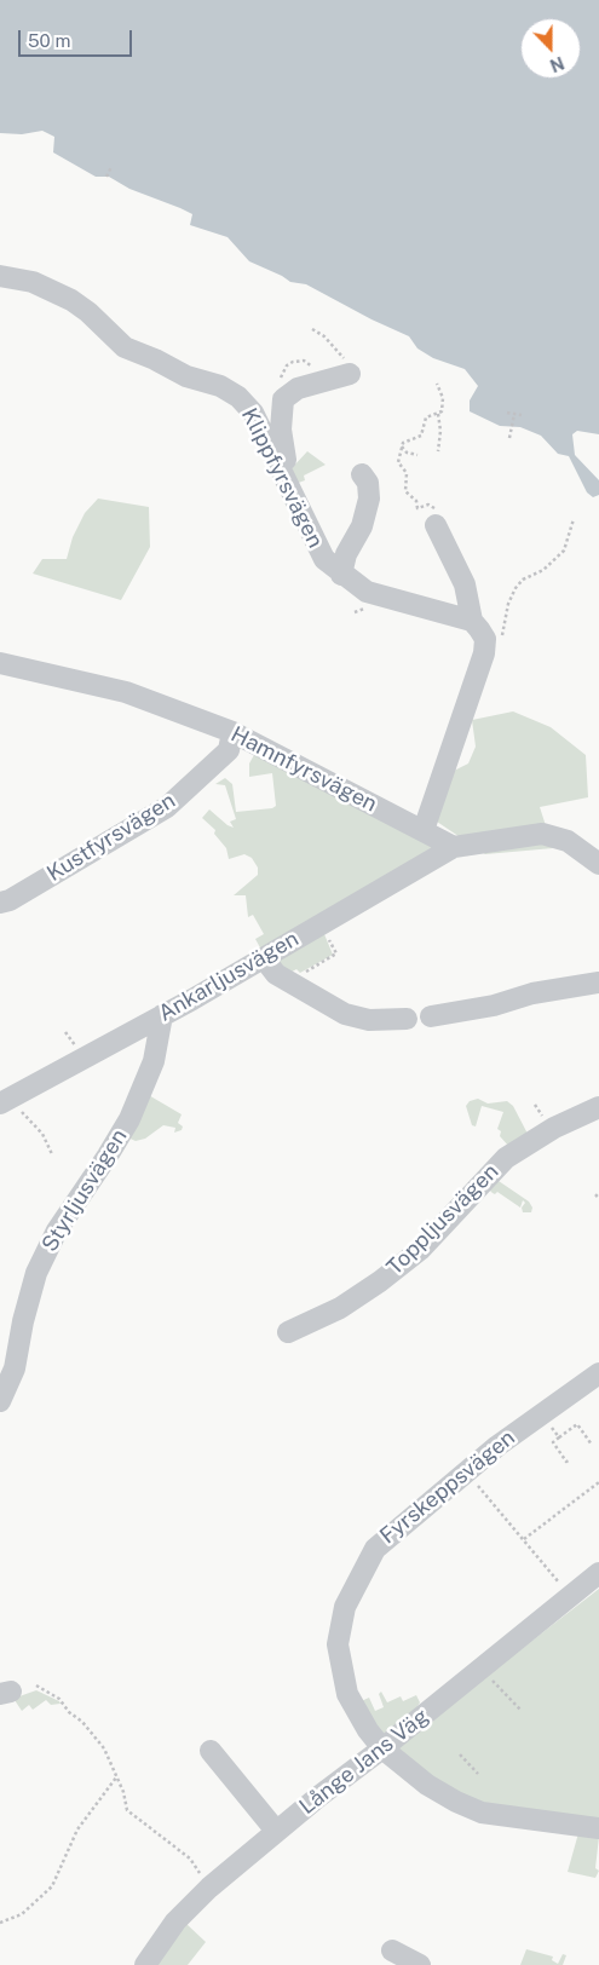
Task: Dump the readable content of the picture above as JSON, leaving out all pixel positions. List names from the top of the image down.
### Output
{
  "streets": {
    "street": [
      "Klippfyrsvägen",
      "Hamnfyrsvägen",
      "Kustfyrsvägen",
      "Ankarljusvägen",
      "Styrljusvägen",
      "Toppljusvägen",
      "Fyrskeppsvägen",
      "Långe Jans Väg"
    ]
  },
  "crossings": [
    ["Hamnfyrsvägen", "Kustfyrsvägen"],
    ["Hamnfyrsvägen", "Ankarljusvägen"],
    ["Ankarljusvägen", "Styrljusvägen"],
    ["Fyrskeppsvägen", "Långe Jans Väg"]
  ],
  "scale_bar": "50 m",
  "north": "bottom"
}
